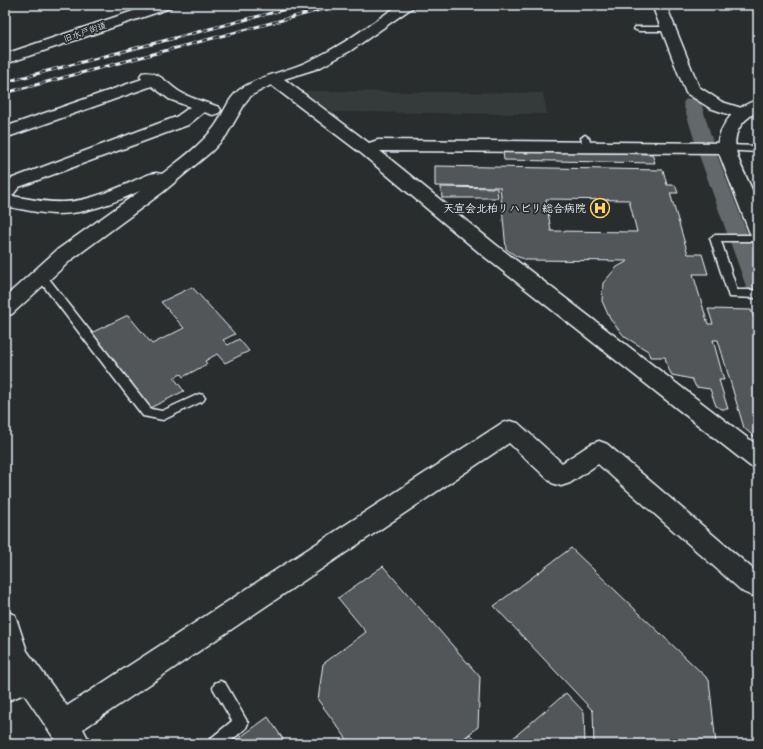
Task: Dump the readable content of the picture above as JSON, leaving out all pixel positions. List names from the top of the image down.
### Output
{
  "streets": {
    "street": ["旧水戸街道"]
  },
  "places": {
    "hospital": ["天宣会北柏リハビリ総合病院"]
  }
}
